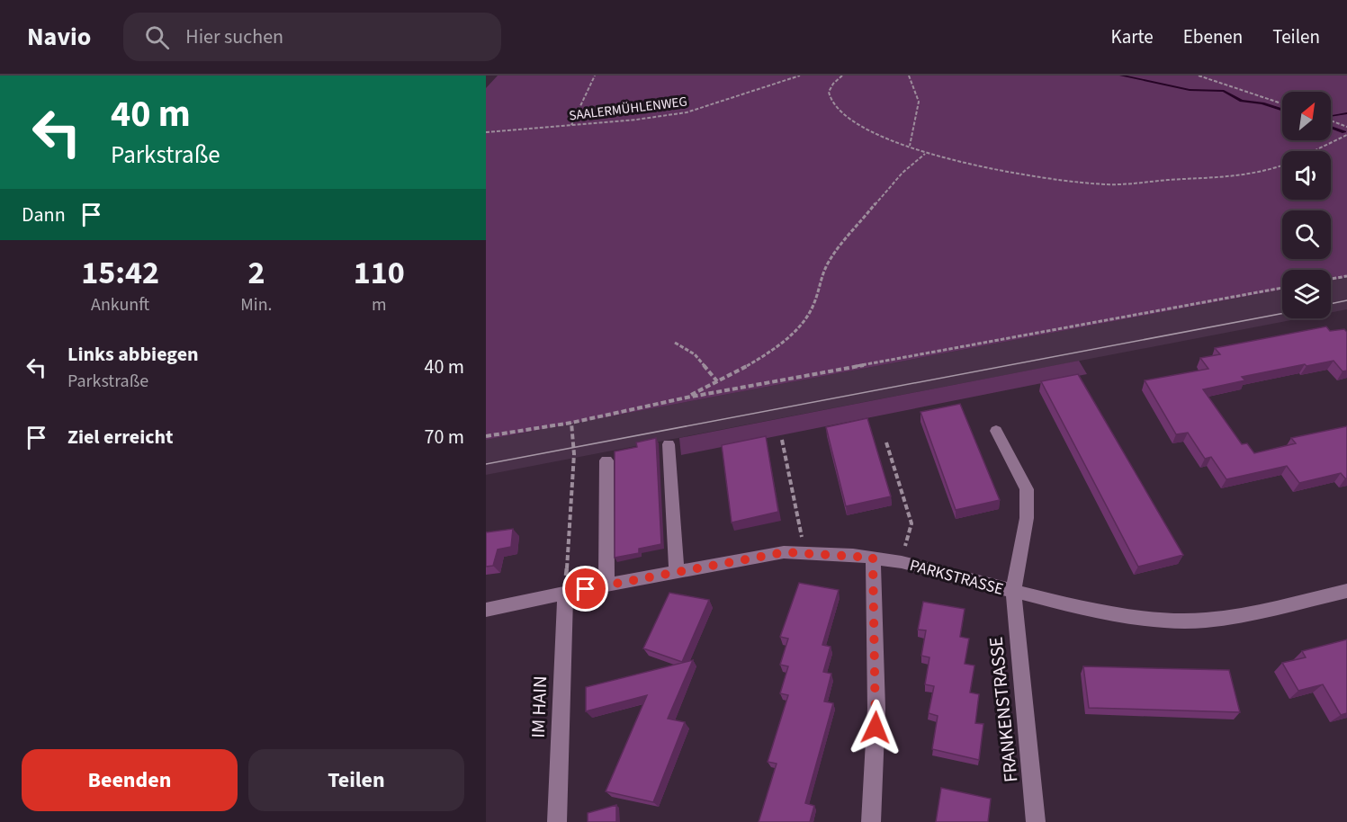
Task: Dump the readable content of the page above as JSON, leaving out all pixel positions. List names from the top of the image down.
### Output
{
  "streets": {
    "street": ["PARKSTRASSE", "IM HAIN", "FRANKENSTRASSE"],
    "path": ["SAALERMÜHLENWEG"]
  },
  "crossings": [
    ["PARKSTRASSE", "IM HAIN"],
    ["PARKSTRASSE", "FRANKENSTRASSE"]
  ],
  "north": "top right",
  "page": {
    "header": "Navio",
    "search": "Hier suchen",
    "nav": ["Karte", "Ebenen", "Teilen"],
    "turn": ["40 m", "Parkstraße"],
    "then": "Dann",
    "eta": [
      "15:42",
      "Ankunft",
      "2",
      "Min.",
      "110",
      "m"
    ],
    "list": [
      {
        "name": "Links abbiegen",
        "note": "Parkstraße",
        "value": "40 m"
      },
      {
        "name": "Ziel erreicht",
        "value": "70 m"
      }
    ],
    "buttons": ["Beenden", "Teilen"]
  }
}
